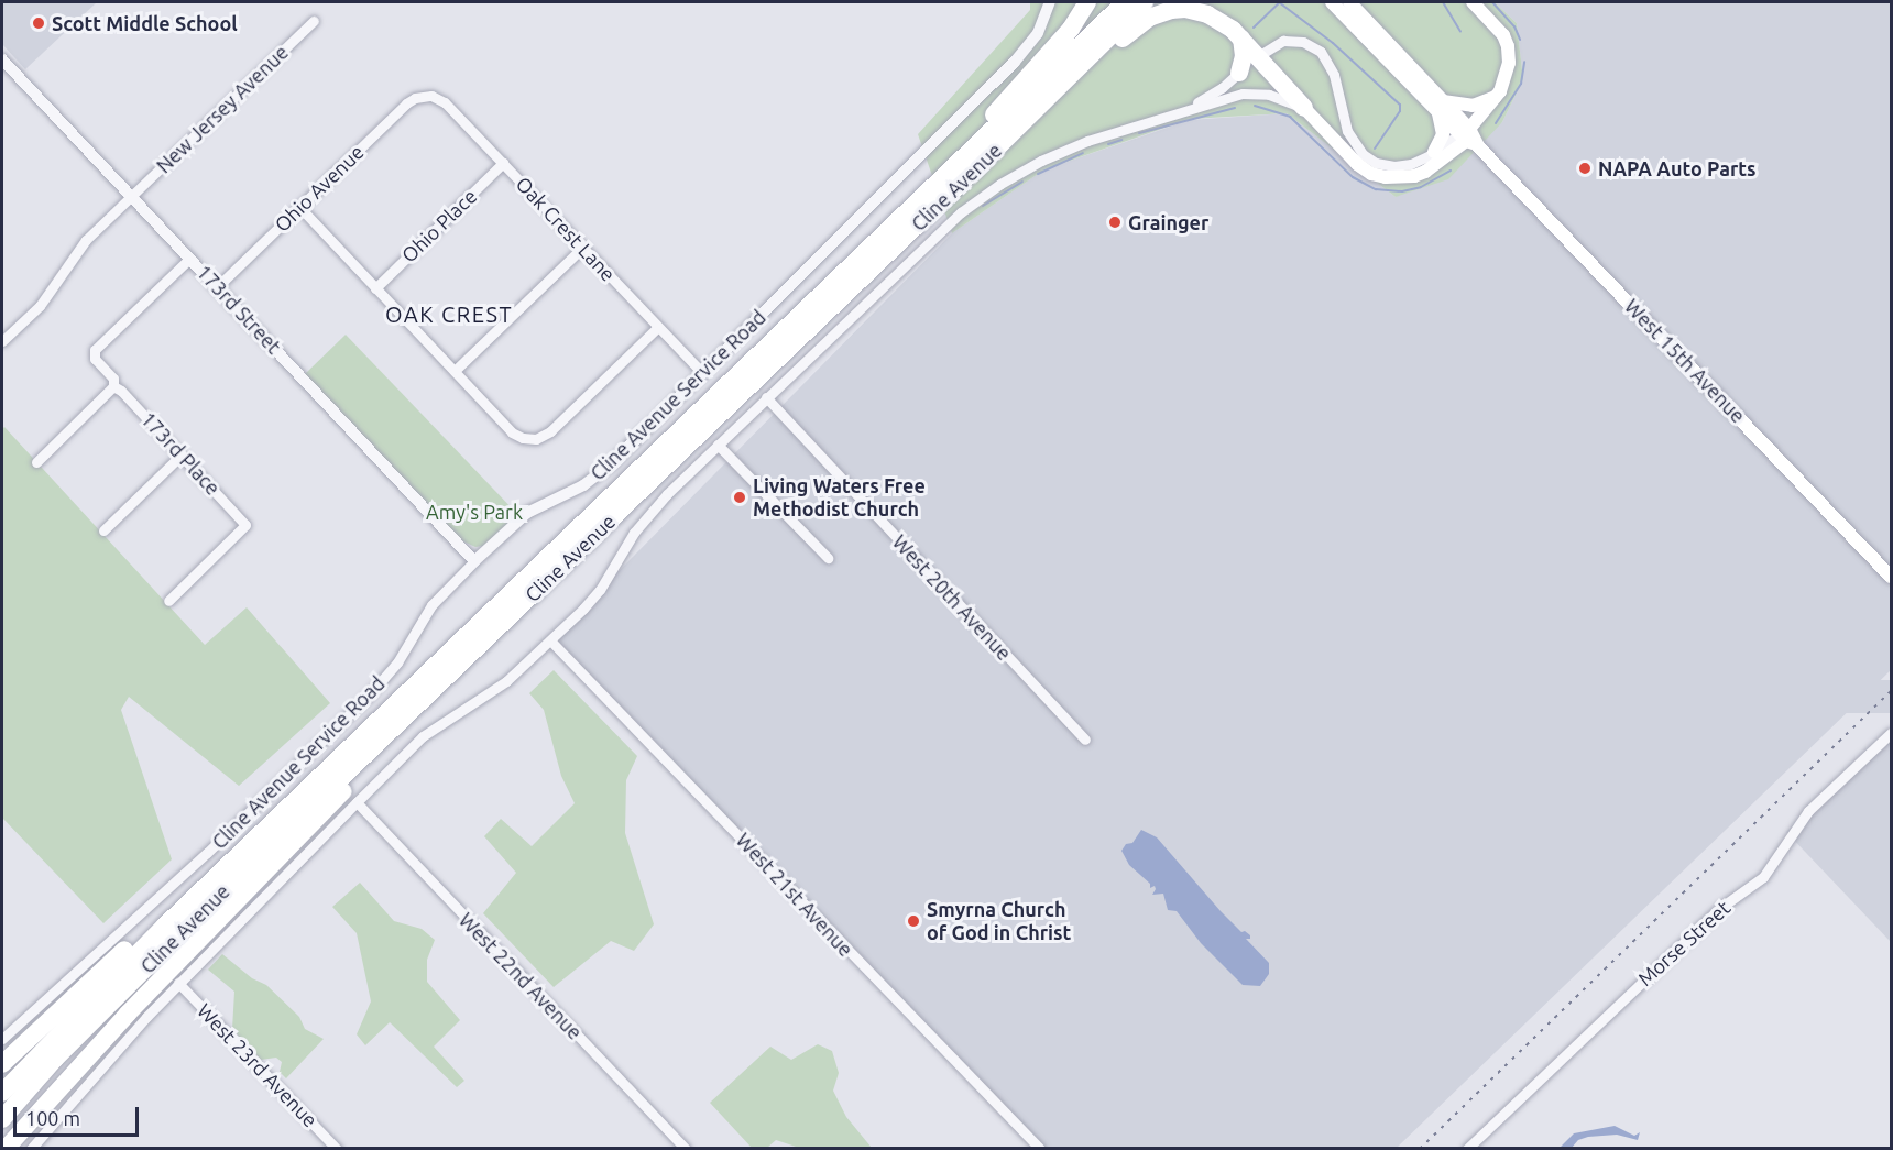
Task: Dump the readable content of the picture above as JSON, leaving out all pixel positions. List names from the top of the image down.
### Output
{
  "streets": {
    "highway": ["Cline Avenue"],
    "main road": ["West 15th Avenue"],
    "street": [
      "New Jersey Avenue",
      "Ohio Avenue",
      "Ohio Place",
      "Oak Crest Lane",
      "173rd Street",
      "Cline Avenue Service Road",
      "173rd Place",
      "West 20th Avenue",
      "West 21st Avenue",
      "Morse Street",
      "West 22nd Avenue",
      "West 23rd Avenue"
    ]
  },
  "crossings": [
    ["New Jersey Avenue", "173rd Street"],
    ["Cline Avenue", "West 15th Avenue"],
    ["Cline Avenue", "West 20th Avenue"],
    ["Cline Avenue", "West 21st Avenue"],
    ["Cline Avenue", "West 22nd Avenue"],
    ["Cline Avenue", "West 23rd Avenue"],
    ["Ohio Avenue", "Oak Crest Lane"],
    ["Ohio Avenue", "173rd Street"],
    ["Ohio Place", "Oak Crest Lane"],
    ["Oak Crest Lane", "Cline Avenue Service Road"],
    ["173rd Street", "Cline Avenue Service Road"],
    ["173rd Street", "173rd Place"]
  ],
  "districts": ["OAK CREST"],
  "parks": ["Amy's Park"],
  "places": [
    "Scott Middle School",
    "NAPA Auto Parts",
    "Grainger",
    "Living Waters Free Methodist Church",
    "Smyrna Church of God in Christ"
  ],
  "scale_bar": "100 m"
}
